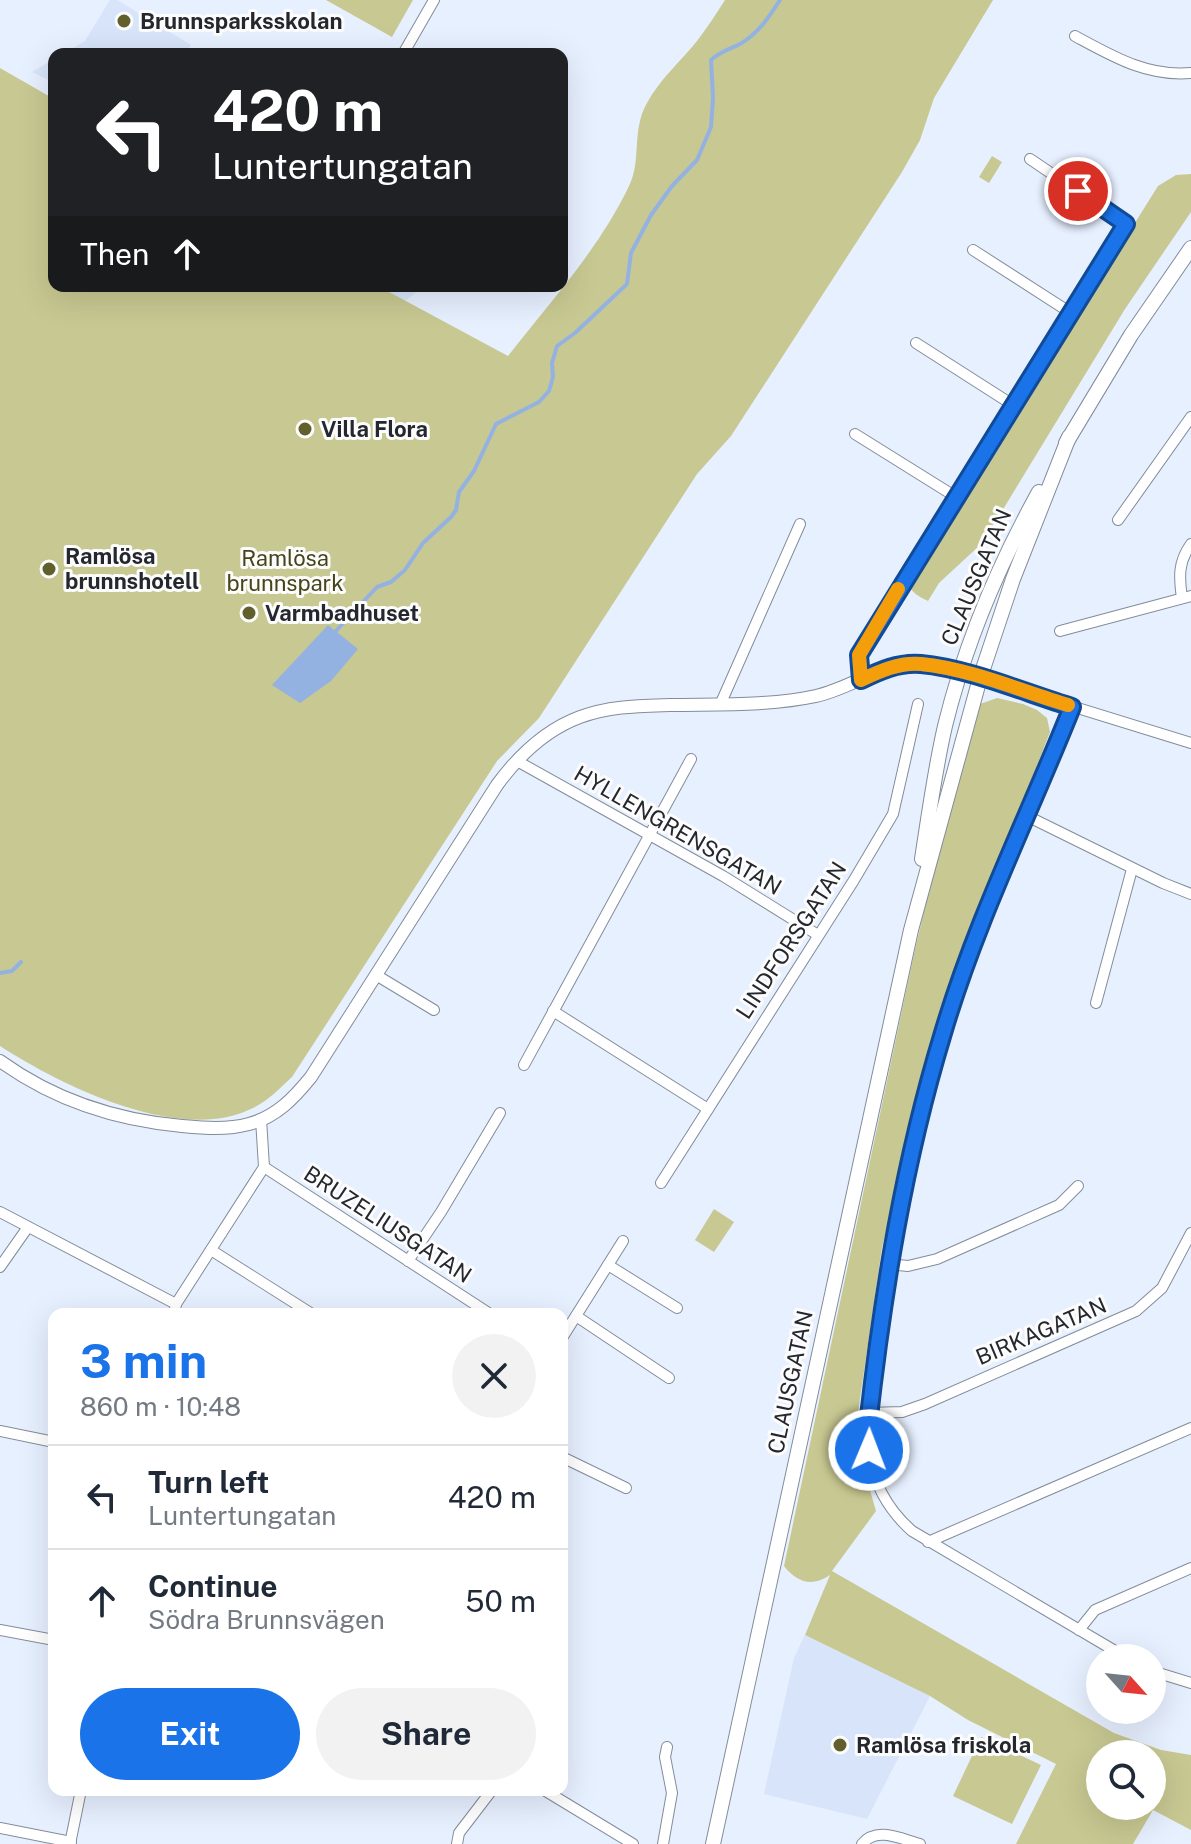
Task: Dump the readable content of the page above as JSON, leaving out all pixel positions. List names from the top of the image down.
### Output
{
  "streets": {
    "main road": ["CLAUSGATAN"],
    "street": [
      "HYLLENGRENSGATAN",
      "LINDFORSGATAN",
      "BRUZELIUSGATAN",
      "BIRKAGATAN"
    ]
  },
  "crossings": [
    ["HYLLENGRENSGATAN", "LINDFORSGATAN"]
  ],
  "parks": ["Ramlösa brunnspark"],
  "places": [
    "Brunnsparksskolan",
    "Villa Flora",
    "Ramlösa brunnshotell",
    "Varmbadhuset",
    "Ramlösa friskola"
  ],
  "north": "bottom right",
  "page": {
    "turn": ["420 m", "Luntertungatan"],
    "then": "Then",
    "heading": ["3 min", "860 m · 10:48"],
    "list": [
      {
        "name": "Turn left",
        "note": "Luntertungatan",
        "value": "420 m"
      },
      {
        "name": "Continue",
        "note": "Södra Brunnsvägen",
        "value": "50 m"
      }
    ],
    "buttons": ["Exit", "Share"]
  }
}
